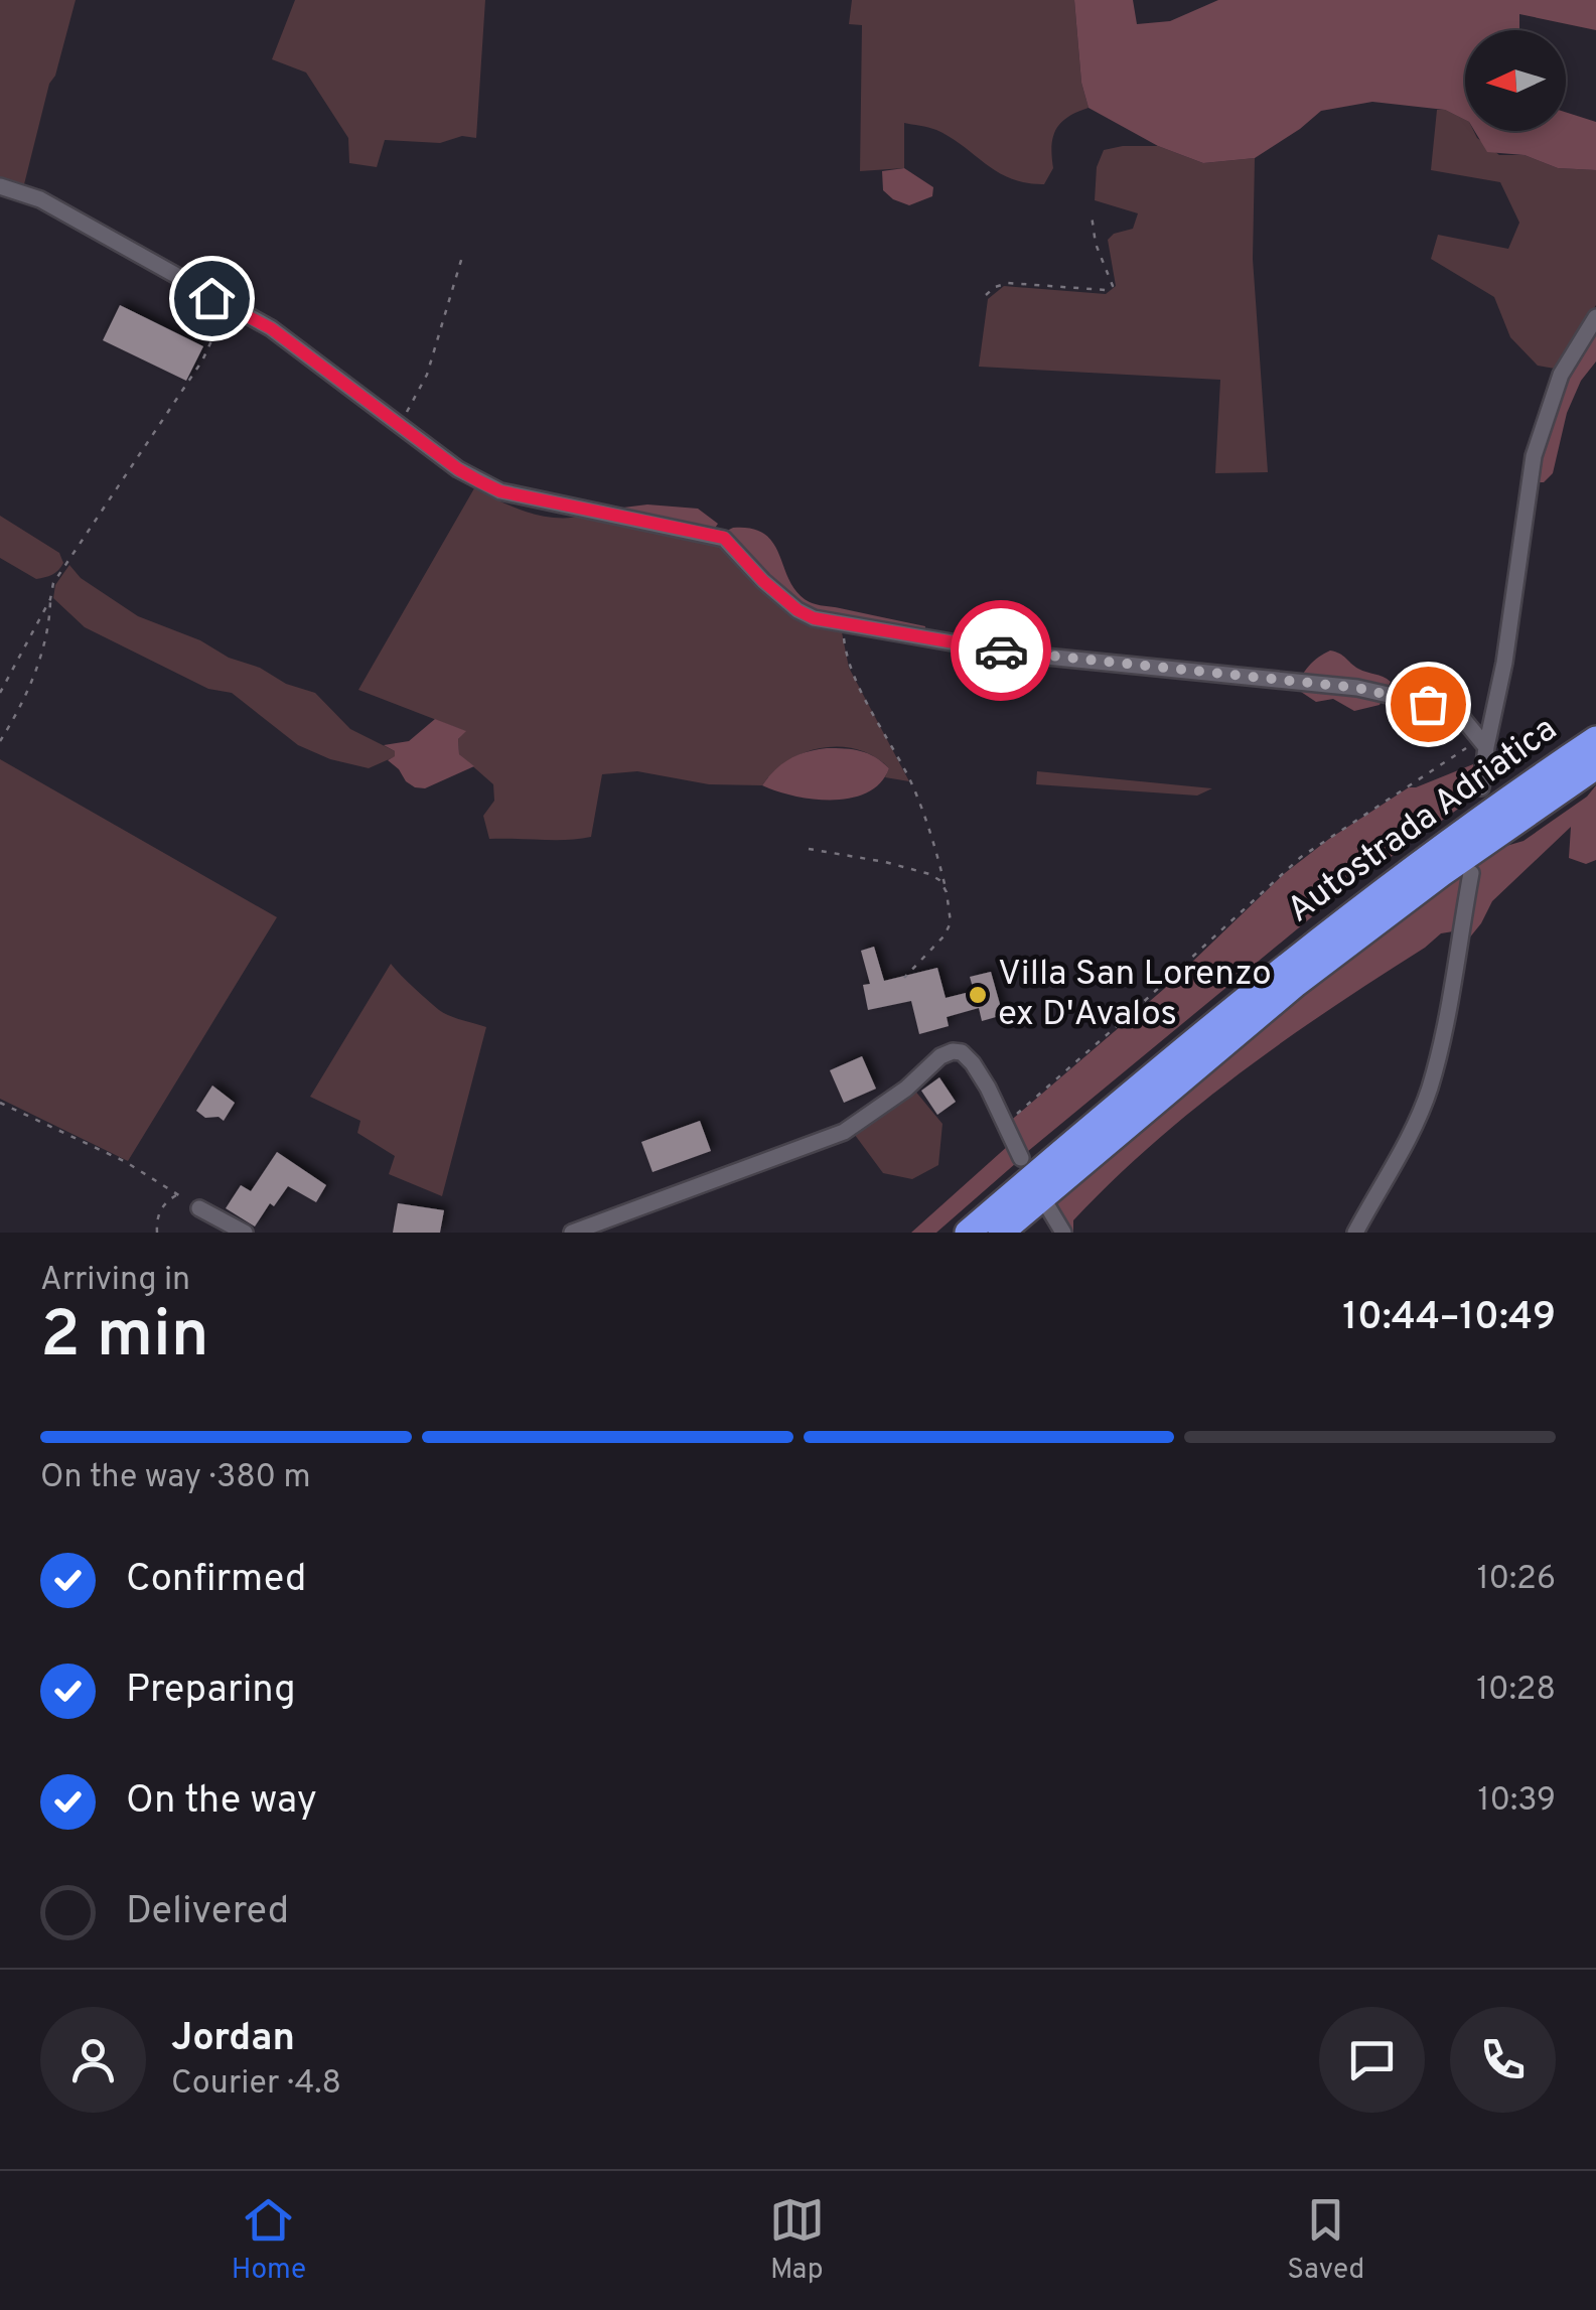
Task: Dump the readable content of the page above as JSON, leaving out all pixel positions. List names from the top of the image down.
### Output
{
  "streets": {
    "highway": ["Autostrada Adriatica"]
  },
  "places": ["Villa San Lorenzo ex D'Avalos"],
  "north": "left",
  "page": {
    "heading": ["2 min", "Arriving in", "10:44–10:49"],
    "panel": ["Jordan", "Courier · 4.8"],
    "bar": "On the way · 380 m",
    "list": [
      ["Confirmed", "10:26"],
      ["Preparing", "10:28"],
      ["On the way", "10:39"],
      "Delivered"
    ],
    "tabs": ["Home", "Map", "Saved"]
  }
}
